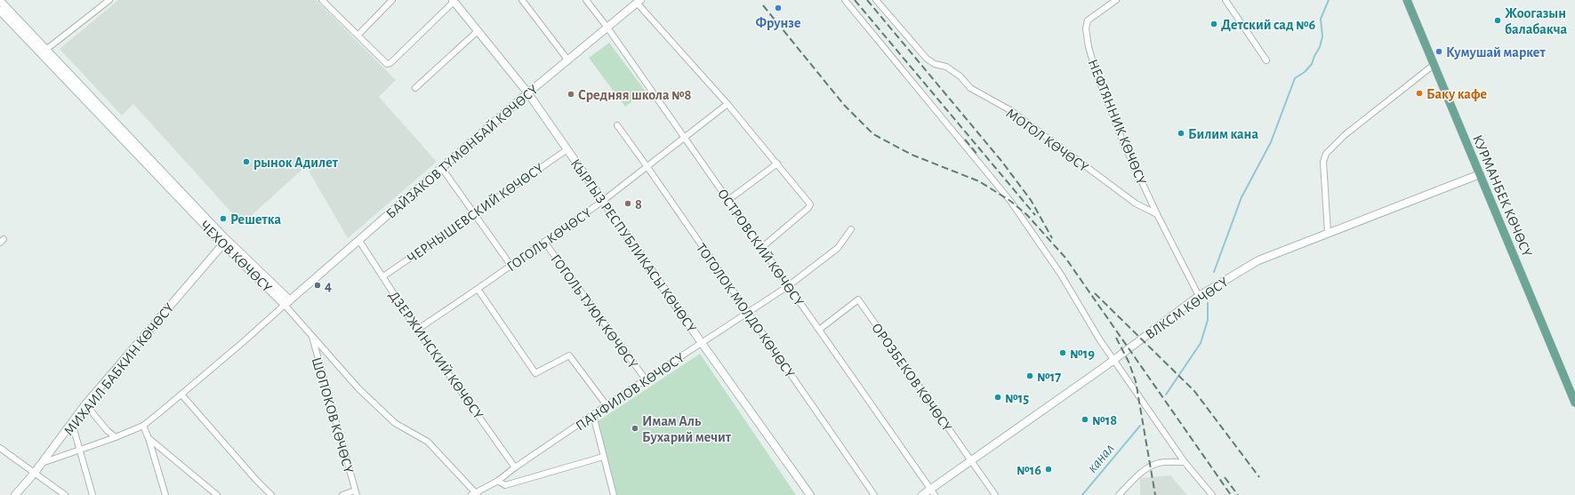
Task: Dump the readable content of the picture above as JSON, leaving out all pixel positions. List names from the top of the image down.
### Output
{
  "streets": {
    "main road": [
      "БАЙЗАКОВ ТҮМӨНБАЙ КӨЧӨСҮ",
      "КУРМАНБЕК КӨЧӨСҮ",
      "КЫРГЫЗ РЕСПУБЛИКАСЫ КӨЧӨСҮ",
      "ЧЕХОВ КӨЧӨСҮ",
      "ВЛКСМ КӨЧӨСҮ",
      "МИХАИЛ БАБКИН КӨЧӨСҮ"
    ],
    "street": [
      "НЕФТЯННИК КӨЧӨСҮ",
      "МОГОЛ КӨЧӨСҮ",
      "ЧЕРНЫШЕВСКИЙ КӨЧӨСҮ",
      "ГОГОЛЬ КӨЧӨСҮ",
      "ОСТРОВСКИЙ КӨЧӨСҮ",
      "ТОГОЛОК МОЛДО КӨЧӨСҮ",
      "ГОГОЛЬ ТУЮК КӨЧӨСҮ",
      "ДЗЕРЖИНСКИЙ КӨЧӨСҮ",
      "ОРОЗБЕКОВ КӨЧӨСҮ",
      "ПАНФИЛОВ КӨЧӨСҮ",
      "ШОПОКОВ КӨЧӨСҮ"
    ]
  },
  "crossings": [
    ["НЕФТЯННИК КӨЧӨСҮ", "МОГОЛ КӨЧӨСҮ"],
    ["БАЙЗАКОВ ТҮМӨНБАЙ КӨЧӨСҮ", "КЫРГЫЗ РЕСПУБЛИКАСЫ КӨЧӨСҮ"],
    ["БАЙЗАКОВ ТҮМӨНБАЙ КӨЧӨСҮ", "ОСТРОВСКИЙ КӨЧӨСҮ"],
    ["БАЙЗАКОВ ТҮМӨНБАЙ КӨЧӨСҮ", "ЧЕХОВ КӨЧӨСҮ"],
    ["БАЙЗАКОВ ТҮМӨНБАЙ КӨЧӨСҮ", "ДЗЕРЖИНСКИЙ КӨЧӨСҮ"],
    ["КУРМАНБЕК КӨЧӨСҮ", "ВЛКСМ КӨЧӨСҮ"],
    ["ЧЕРНЫШЕВСКИЙ КӨЧӨСҮ", "КЫРГЫЗ РЕСПУБЛИКАСЫ КӨЧӨСҮ"],
    ["ЧЕРНЫШЕВСКИЙ КӨЧӨСҮ", "ДЗЕРЖИНСКИЙ КӨЧӨСҮ"],
    ["ГОГОЛЬ КӨЧӨСҮ", "КЫРГЫЗ РЕСПУБЛИКАСЫ КӨЧӨСҮ"],
    ["ГОГОЛЬ КӨЧӨСҮ", "ОСТРОВСКИЙ КӨЧӨСҮ"],
    ["ГОГОЛЬ КӨЧӨСҮ", "ТОГОЛОК МОЛДО КӨЧӨСҮ"],
    ["ГОГОЛЬ КӨЧӨСҮ", "ГОГОЛЬ ТУЮК КӨЧӨСҮ"],
    ["ГОГОЛЬ КӨЧӨСҮ", "ДЗЕРЖИНСКИЙ КӨЧӨСҮ"],
    ["КЫРГЫЗ РЕСПУБЛИКАСЫ КӨЧӨСҮ", "ПАНФИЛОВ КӨЧӨСҮ"],
    ["ОСТРОВСКИЙ КӨЧӨСҮ", "ВЛКСМ КӨЧӨСҮ"],
    ["ОСТРОВСКИЙ КӨЧӨСҮ", "ОРОЗБЕКОВ КӨЧӨСҮ"],
    ["ОСТРОВСКИЙ КӨЧӨСҮ", "ПАНФИЛОВ КӨЧӨСҮ"],
    ["ЧЕХОВ КӨЧӨСҮ", "МИХАИЛ БАБКИН КӨЧӨСҮ"],
    ["ЧЕХОВ КӨЧӨСҮ", "ПАНФИЛОВ КӨЧӨСҮ"],
    ["ЧЕХОВ КӨЧӨСҮ", "ШОПОКОВ КӨЧӨСҮ"],
    ["ВЛКСМ КӨЧӨСҮ", "ОРОЗБЕКОВ КӨЧӨСҮ"],
    ["ТОГОЛОК МОЛДО КӨЧӨСҮ", "ПАНФИЛОВ КӨЧӨСҮ"],
    ["ГОГОЛЬ ТУЮК КӨЧӨСҮ", "ПАНФИЛОВ КӨЧӨСҮ"],
    ["ДЗЕРЖИНСКИЙ КӨЧӨСҮ", "ПАНФИЛОВ КӨЧӨСҮ"]
  ],
  "water": ["канал"],
  "places": [
    "Фрунзе",
    "Жоогазын балабакча",
    "Детский сад №6",
    "Кумушай маркет",
    "Баку кафе",
    "Средняя школа №8",
    "Билим кана",
    "рынок Адилет",
    "8",
    "Решетка",
    "4",
    "№19",
    "№17",
    "№15",
    "№18",
    "Имам Аль Бухарий мечит",
    "№16"
  ]
}
